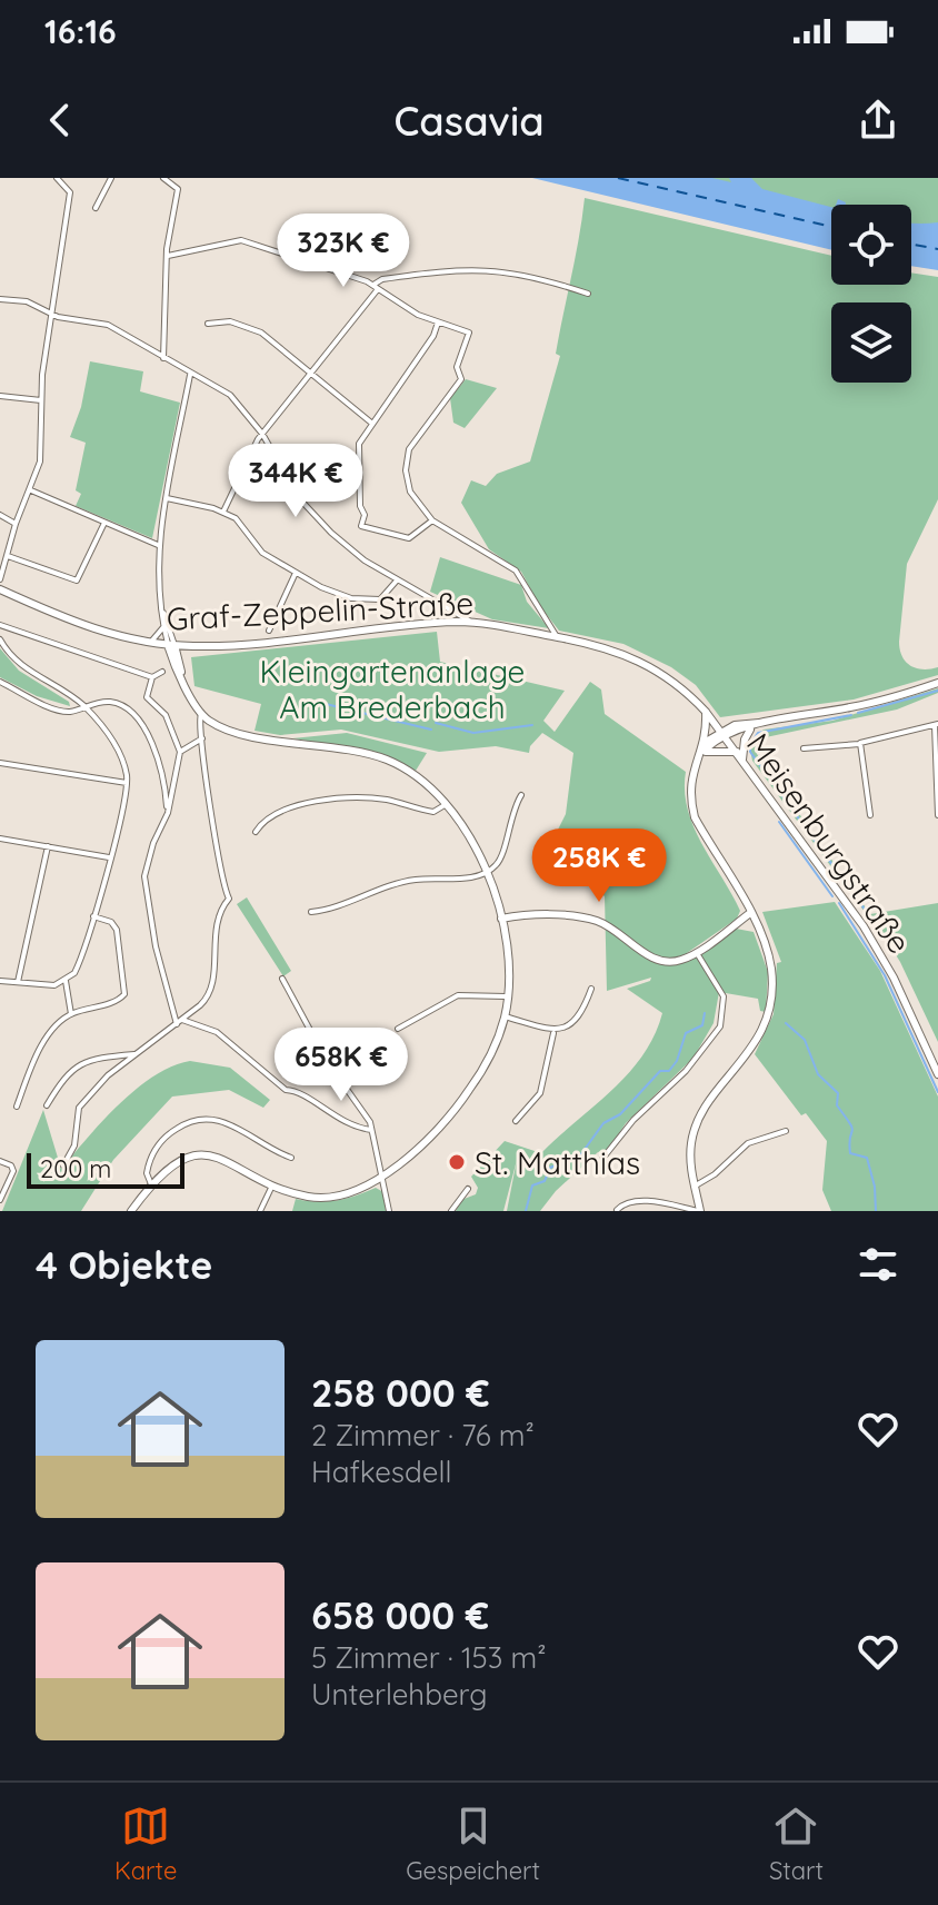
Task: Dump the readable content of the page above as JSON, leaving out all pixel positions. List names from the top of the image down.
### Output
{
  "streets": {
    "street": ["Graf-Zeppelin-Straße", "Meisenburgstraße"]
  },
  "crossings": [
    ["Graf-Zeppelin-Straße", "Meisenburgstraße"]
  ],
  "parks": ["Kleingartenanlage Am Brederbach"],
  "places": ["St. Matthias"],
  "scale_bar": "200 m",
  "page": {
    "status": "16:16",
    "header": "Casavia",
    "price": [
      "323K €",
      "344K €",
      "258K €",
      "658K €"
    ],
    "scale": "200 m",
    "heading": "4 Objekte",
    "list": [
      {
        "name": "258 000 €",
        "note": "2 Zimmer · 76 m² · Hafkesdell"
      },
      {
        "name": "658 000 €",
        "note": "5 Zimmer · 153 m² · Unterlehberg"
      }
    ],
    "tabs": ["Karte", "Gespeichert", "Start"]
  }
}
